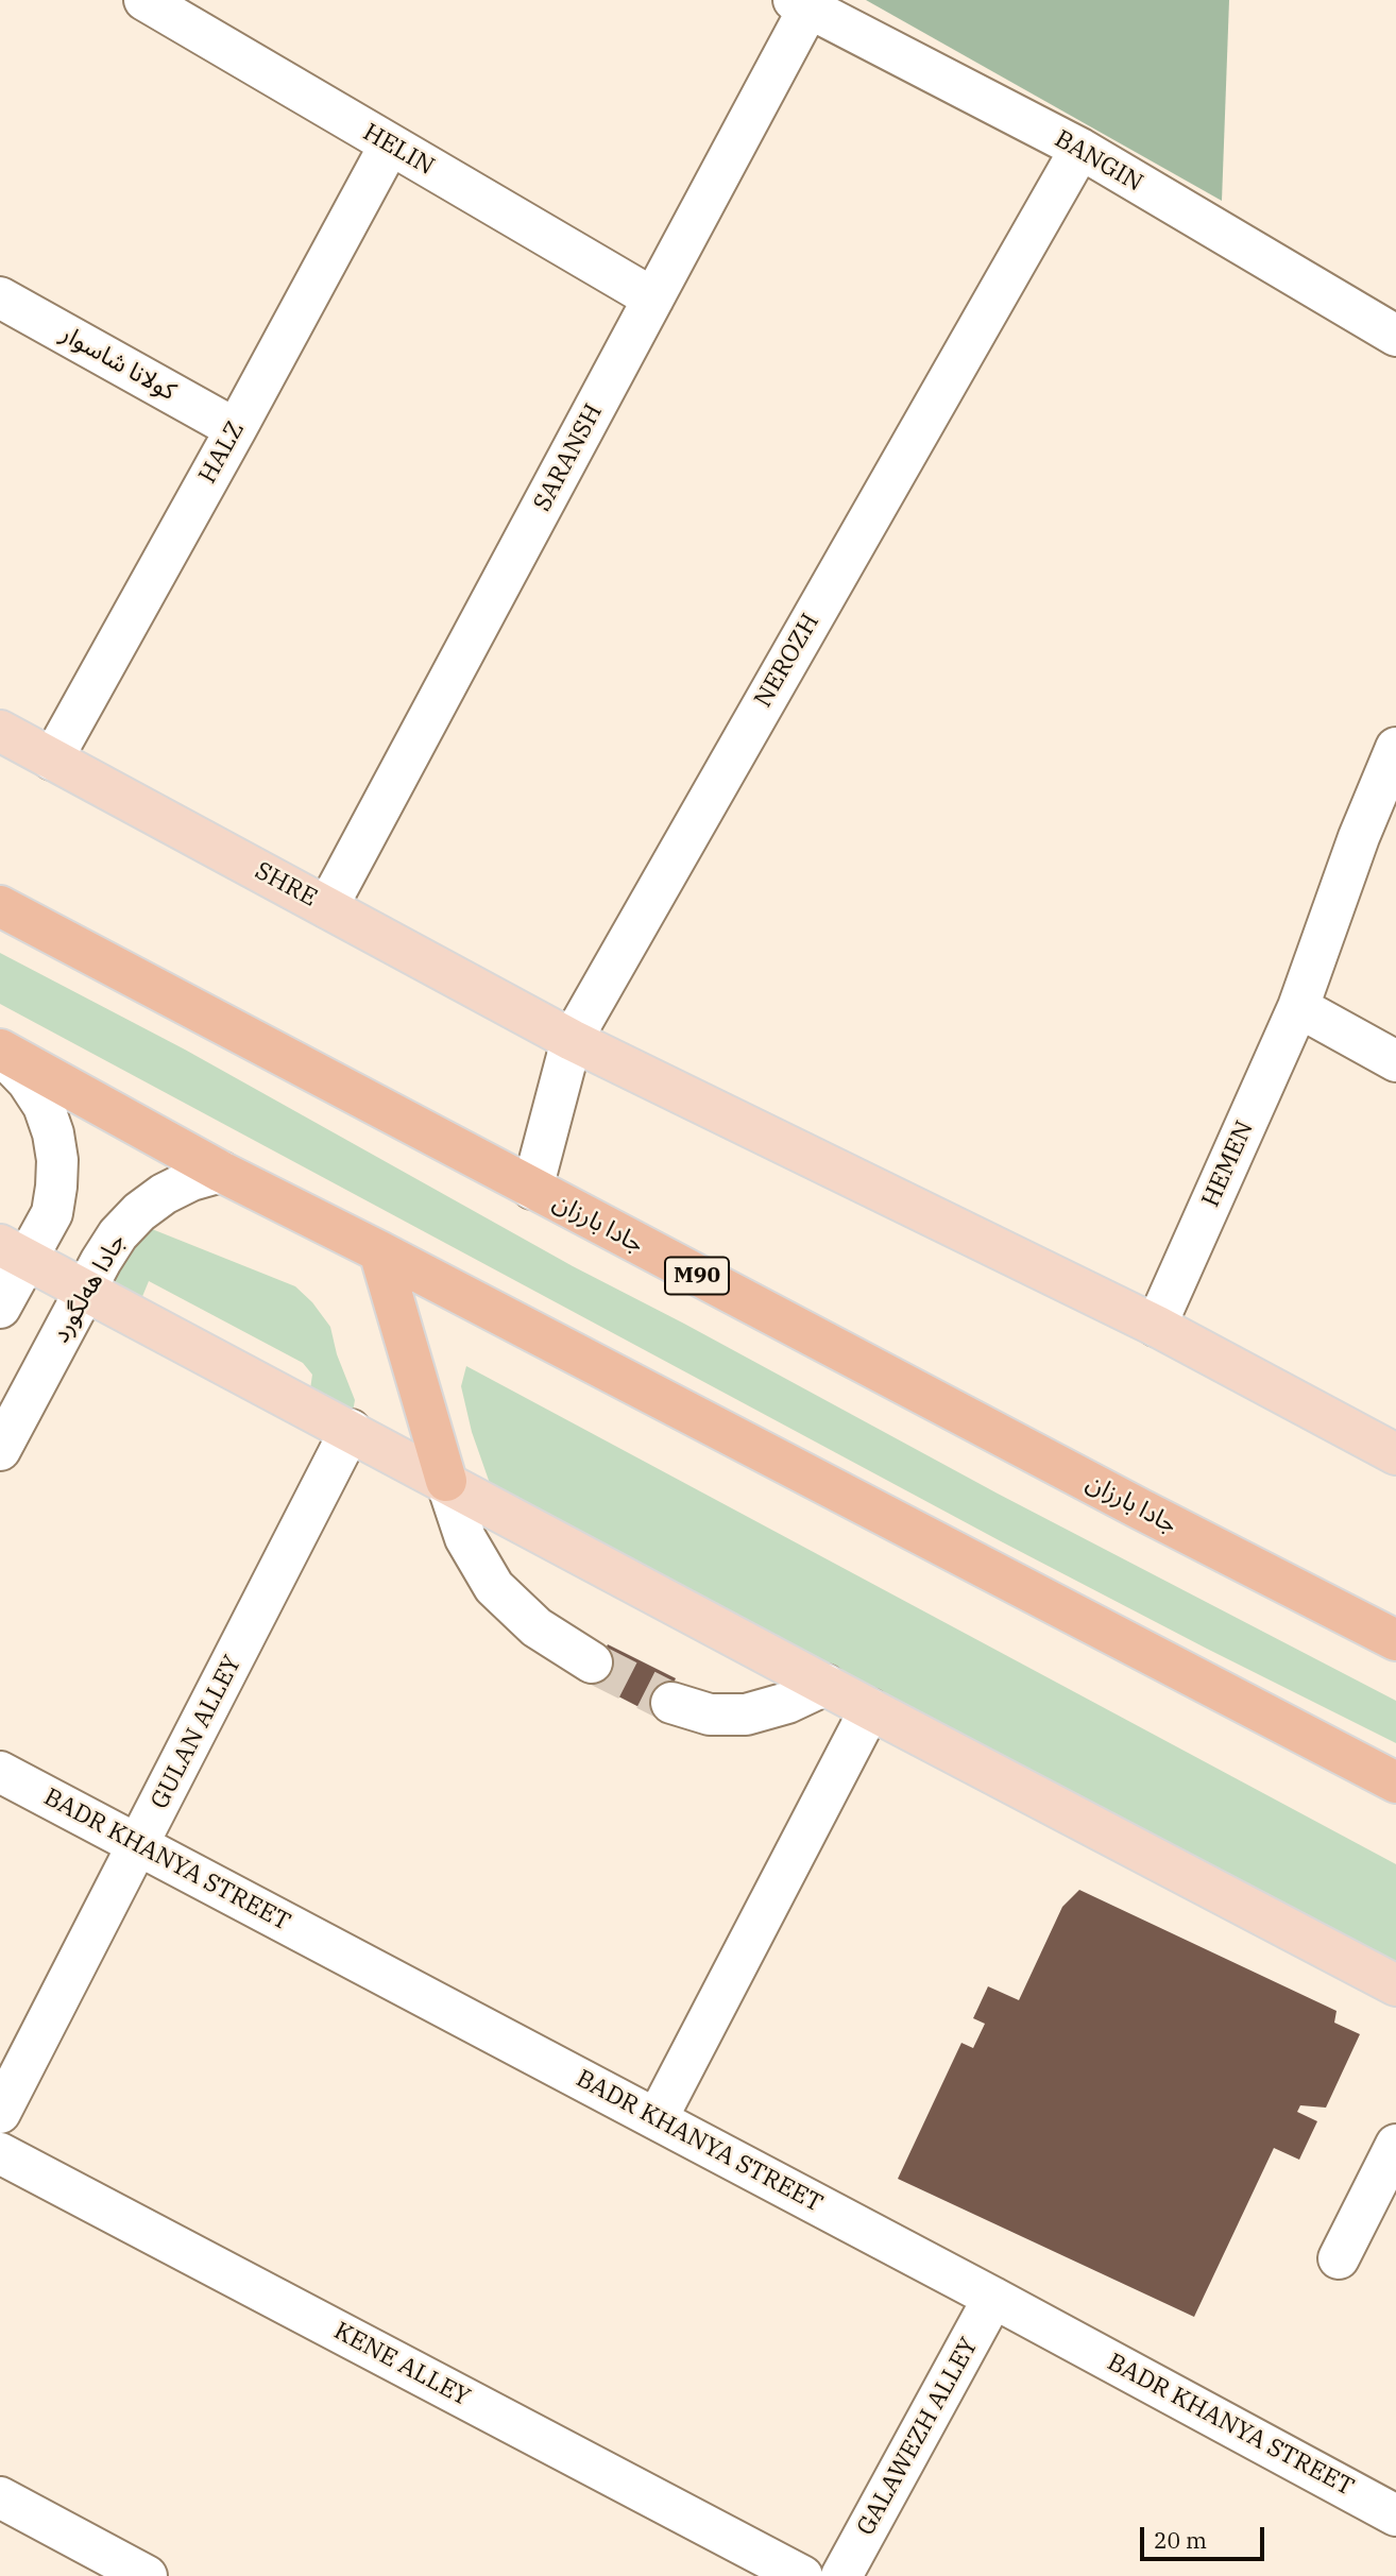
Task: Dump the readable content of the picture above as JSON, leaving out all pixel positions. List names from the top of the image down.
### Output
{
  "streets": {
    "highway": ["جادا بارزان", "M90"],
    "main road": ["SHRE"],
    "street": [
      "HELIN",
      "BANGIN",
      "كولانا شاسوار",
      "HALZ",
      "SARANSH",
      "NEROZH",
      "HEMEN",
      "جادا هەلگورد",
      "GULAN ALLEY",
      "BADR KHANYA STREET",
      "KENE ALLEY",
      "GALAWEZH ALLEY"
    ]
  },
  "crossings": [
    ["HELIN", "HALZ"],
    ["HELIN", "SARANSH"],
    ["BANGIN", "SARANSH"],
    ["BANGIN", "NEROZH"],
    ["كولانا شاسوار", "HALZ"],
    ["HALZ", "SHRE"],
    ["SARANSH", "SHRE"],
    ["NEROZH", "SHRE"],
    ["NEROZH", "جادا بارزان"],
    ["SHRE", "HEMEN"],
    ["GULAN ALLEY", "BADR KHANYA STREET"],
    ["BADR KHANYA STREET", "GALAWEZH ALLEY"]
  ],
  "scale_bar": "20 m"
}
